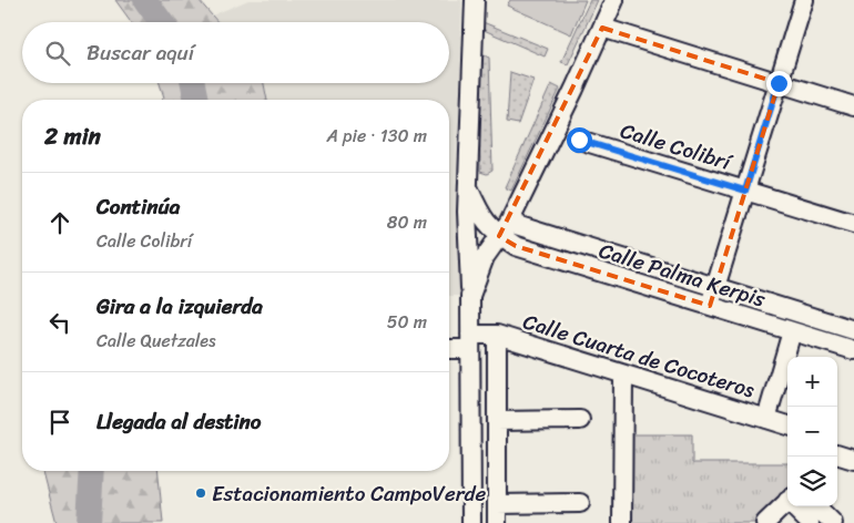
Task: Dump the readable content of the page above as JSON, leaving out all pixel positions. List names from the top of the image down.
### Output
{
  "streets": {
    "street": ["Calle Colibrí", "Calle Palma Kerpis", "Calle Cuarta de Cocoteros"]
  },
  "places": ["Estacionamiento CampoVerde"],
  "page": {
    "search": "Buscar aquí",
    "heading": ["2 min", "A pie · 130 m"],
    "list": [
      ["Continúa", "Calle Colibrí", "80 m"],
      ["Gira a la izquierda", "Calle Quetzales", "50 m"],
      "Llegada al destino"
    ],
    "map_buttons": ["+", "−"]
  }
}
